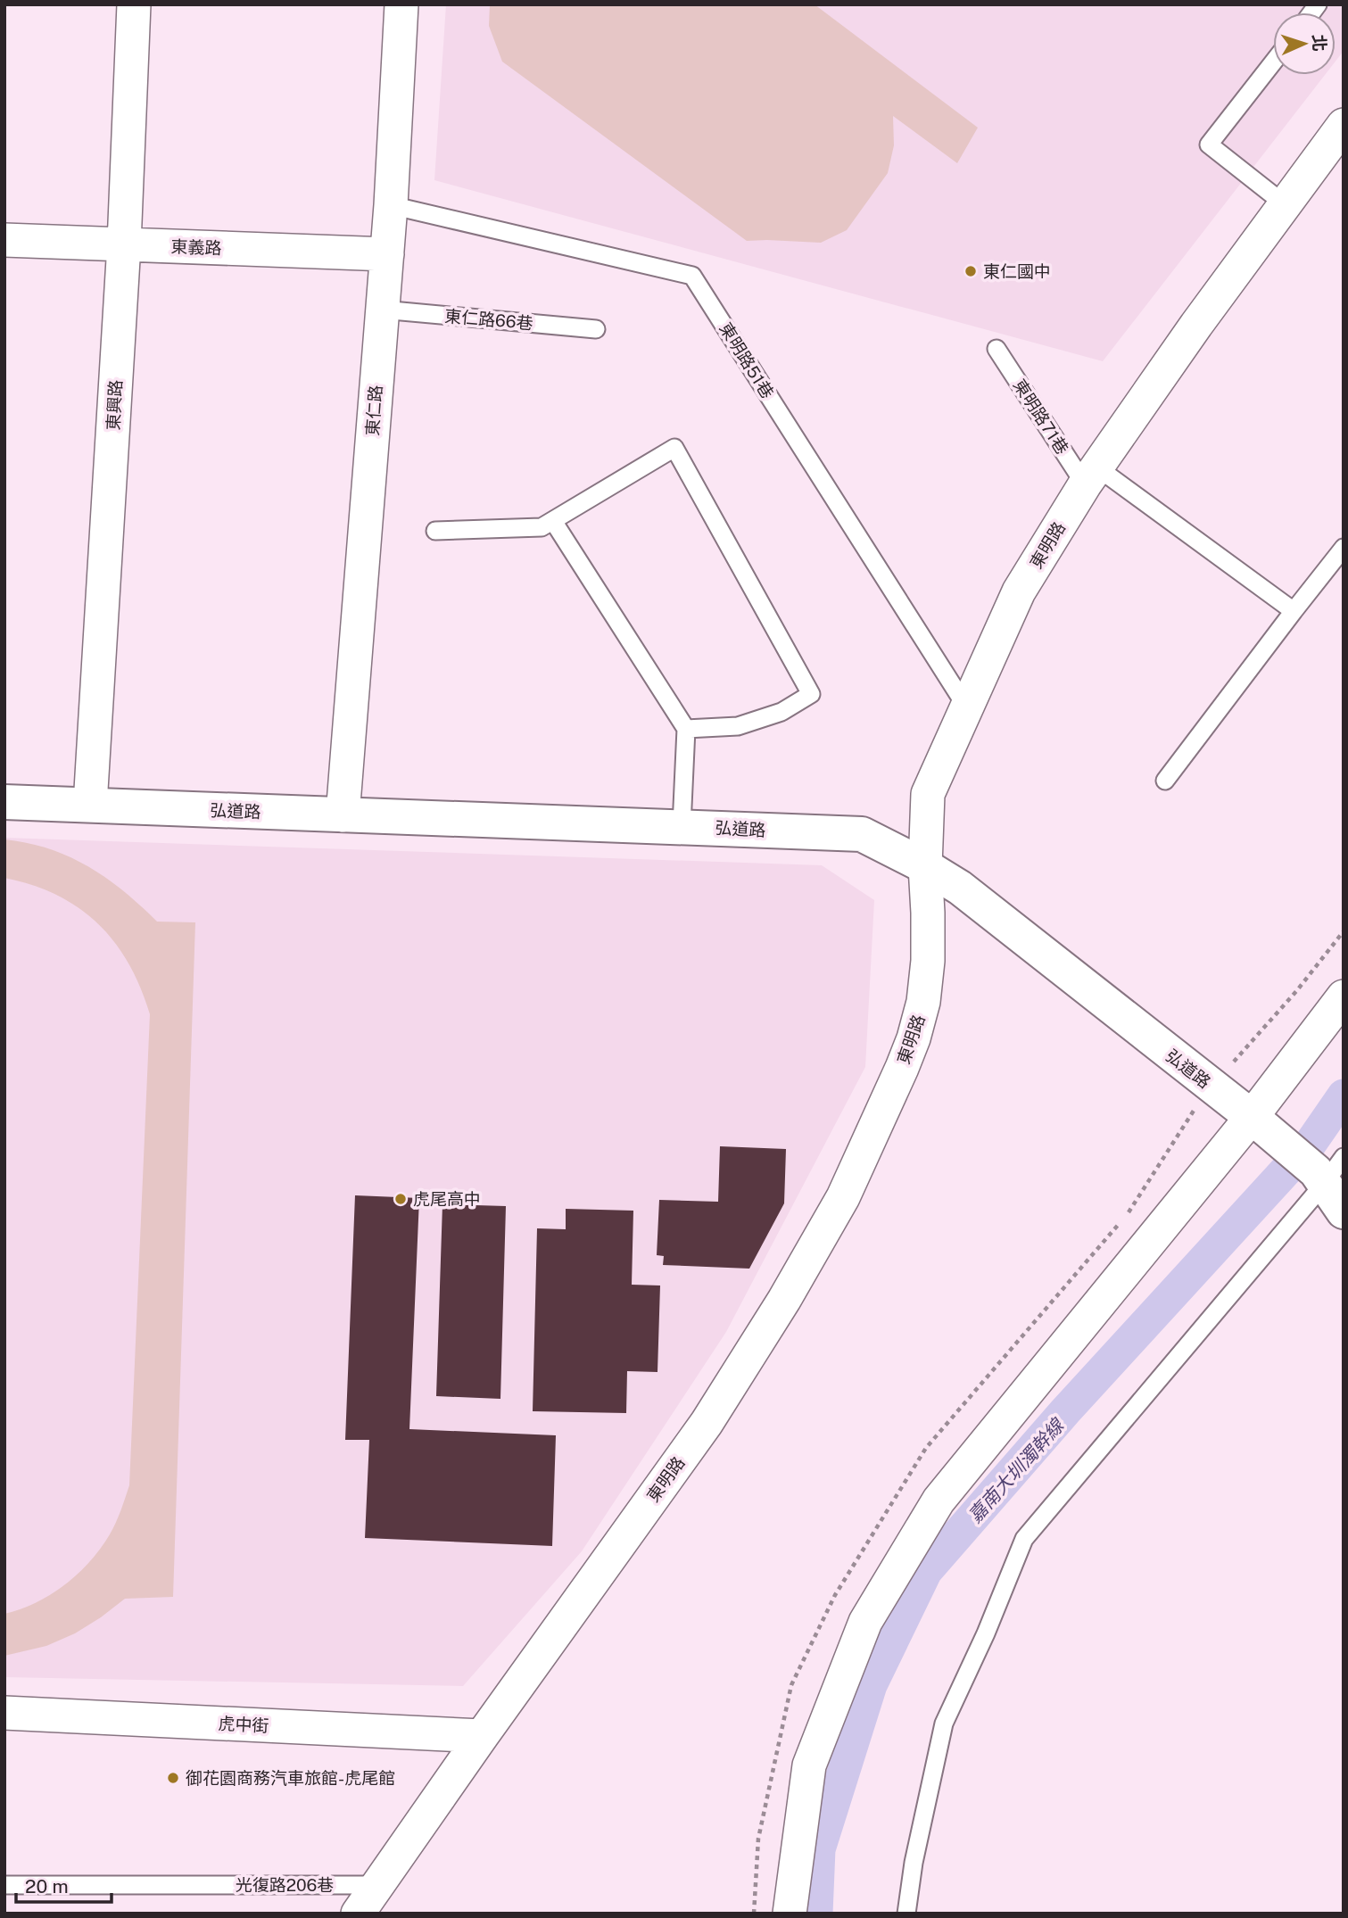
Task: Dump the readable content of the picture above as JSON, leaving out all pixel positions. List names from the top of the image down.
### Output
{
  "streets": {
    "street": [
      "東義路",
      "東興路",
      "東仁路",
      "東明路",
      "弘道路",
      "虎中街"
    ],
    "lane": [
      "東仁路66巷",
      "東明路51巷",
      "東明路71巷",
      "光復路206巷"
    ]
  },
  "crossings": [
    ["東義路", "東興路"],
    ["東義路", "東仁路"],
    ["東仁路66巷", "東仁路"],
    ["東明路51巷", "東仁路"],
    ["東明路51巷", "東明路"],
    ["東興路", "弘道路"],
    ["東仁路", "弘道路"],
    ["東明路71巷", "東明路"],
    ["東明路", "弘道路"],
    ["東明路", "虎中街"],
    ["東明路", "光復路206巷"]
  ],
  "water": ["嘉南大圳濁幹線"],
  "places": ["東仁國中", "虎尾高中", "御花園商務汽車旅館-虎尾館"],
  "scale_bar": "20 m",
  "north": "right"
}
